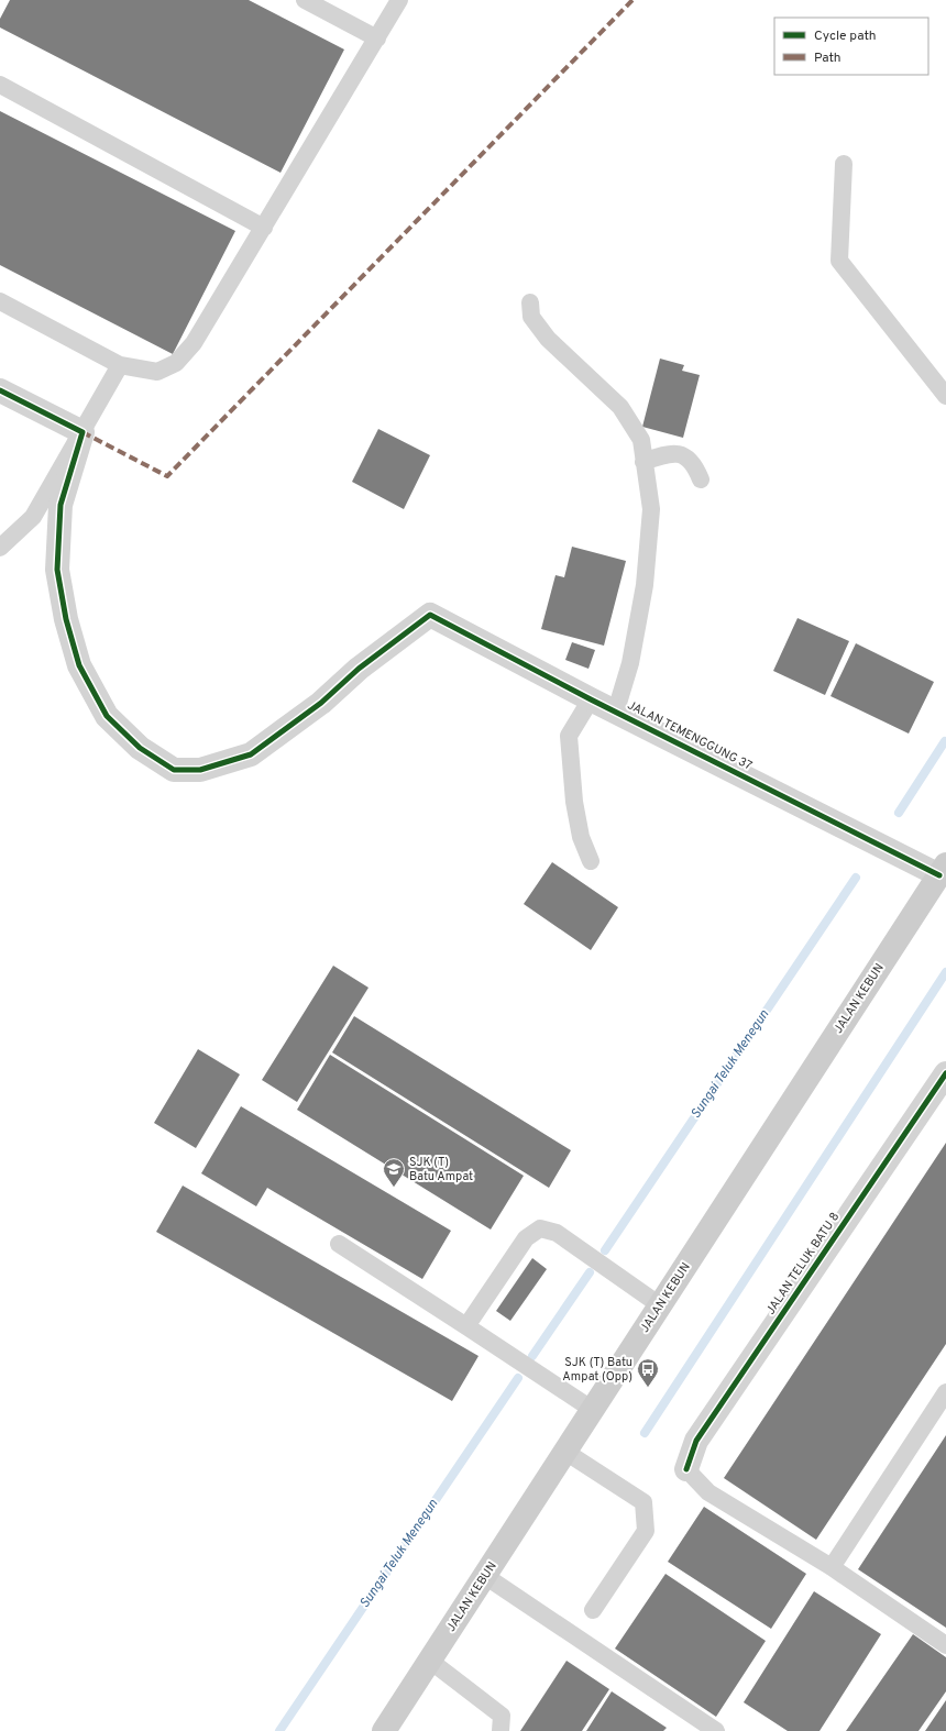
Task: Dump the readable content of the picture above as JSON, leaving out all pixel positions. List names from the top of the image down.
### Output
{
  "streets": {
    "main road": ["JALAN KEBUN"],
    "street": ["JALAN TEMENGGUNG 37", "JALAN TELUK BATU 8"]
  },
  "crossings": [
    ["JALAN TEMENGGUNG 37", "JALAN KEBUN"]
  ],
  "water": ["Sungai Teluk Menegun"],
  "places": {
    "school or university": ["SJK (T) Batu Ampat"],
    "bus stop": ["SJK (T) Batu Ampat (Opp)"]
  },
  "legend": ["Cycle path", "Path"]
}
